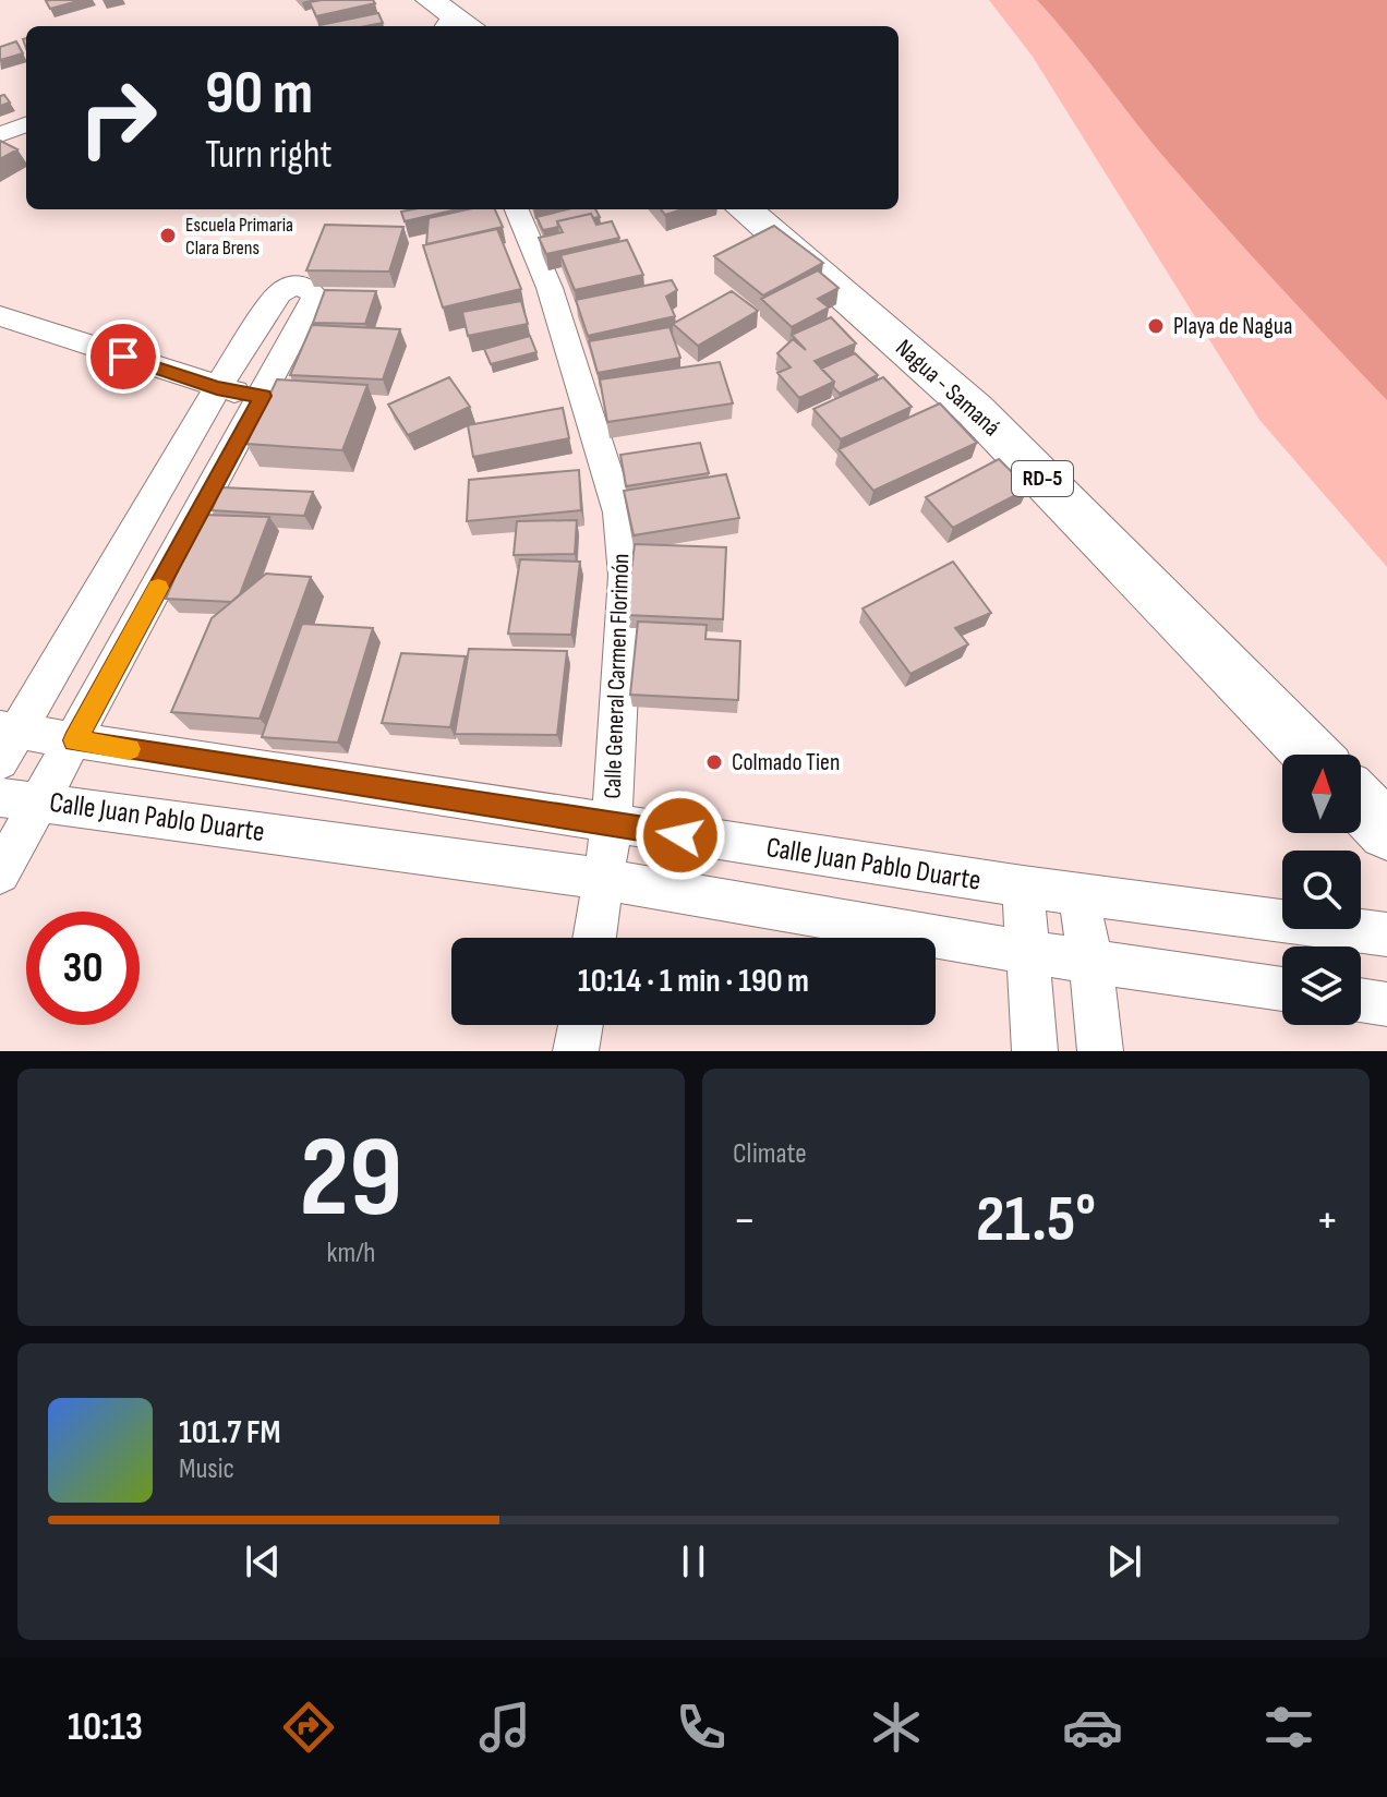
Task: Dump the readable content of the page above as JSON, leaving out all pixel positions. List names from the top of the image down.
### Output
{
  "streets": {
    "main road": ["Nagua - Samaná", "RD-5"],
    "street": ["Calle General Carmen Florimón", "Calle Juan Pablo Duarte"]
  },
  "crossings": [
    ["Calle General Carmen Florimón", "Calle Juan Pablo Duarte"]
  ],
  "places": ["Escuela Primaria Clara Brens", "Playa de Nagua", "Colmado Tien"],
  "north": "top",
  "page": {
    "turn": ["90 m", "Turn right"],
    "limit": "30",
    "trip": "10:14 · 1 min · 190 m",
    "tile": [
      ["29", "km/h"],
      "Climate"
    ],
    "heat": ["−", "21.5°", "+"],
    "song": ["101.7 FM", "Music"],
    "tabs": "10:13"
  }
}
